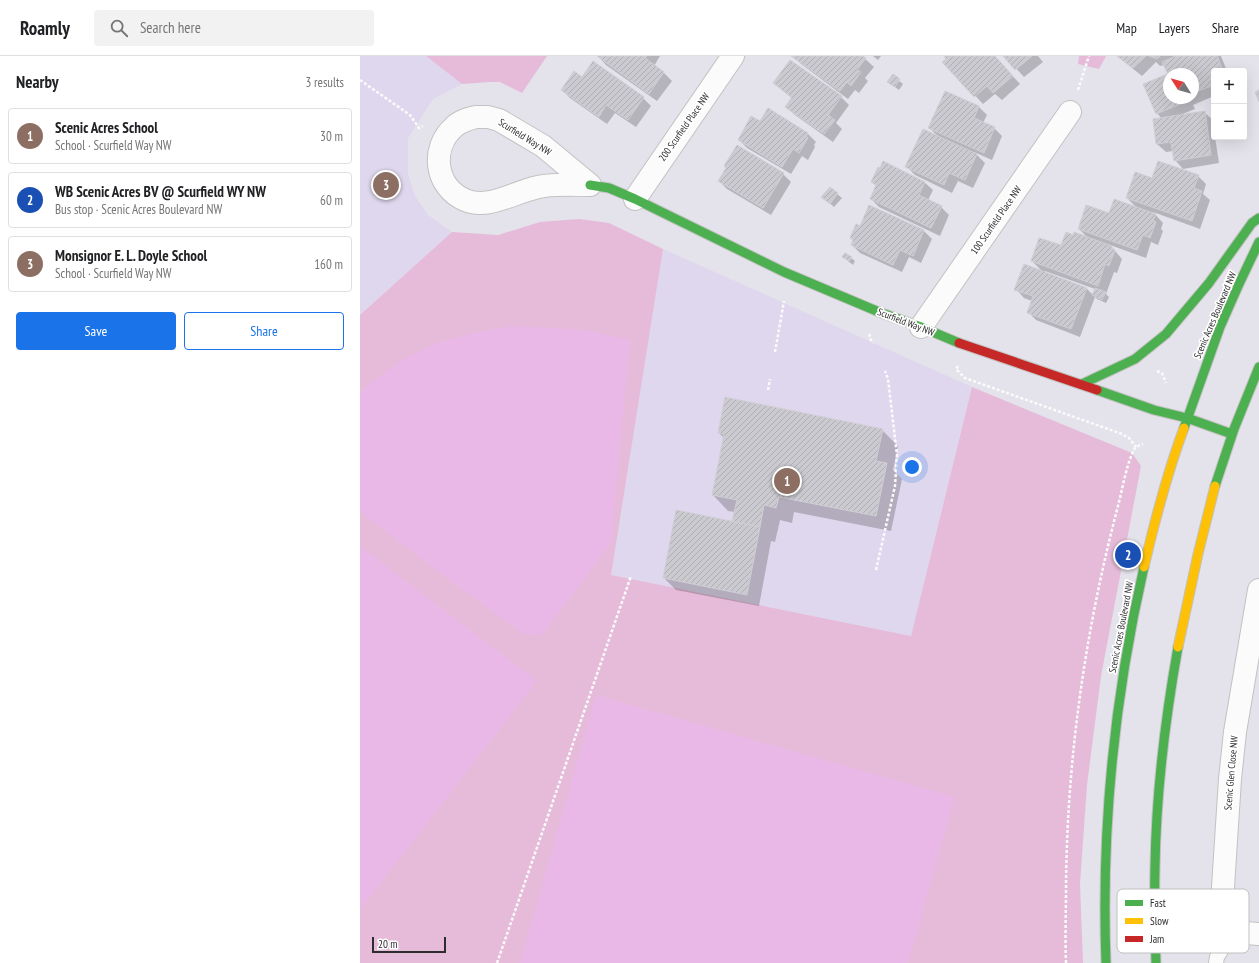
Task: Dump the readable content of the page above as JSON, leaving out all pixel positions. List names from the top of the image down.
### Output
{
  "streets": {
    "street": [
      "200 Scurfield Place NW",
      "Scurfield Way NW",
      "100 Scurfield Place NW",
      "Scenic Acres Boulevard NW",
      "Scenic Glen Close NW"
    ]
  },
  "crossings": [
    ["200 Scurfield Place NW", "Scurfield Way NW"],
    ["Scurfield Way NW", "100 Scurfield Place NW"],
    ["Scurfield Way NW", "Scenic Acres Boulevard NW"]
  ],
  "legend": ["Fast", "Slow", "Jam"],
  "scale_bar": "20 m",
  "north": "top left",
  "page": {
    "header": "Roamly",
    "search": "Search here",
    "nav": ["Map", "Layers", "Share"],
    "heading": ["Nearby", "3 results"],
    "map_buttons": ["+", "−"],
    "list": [
      {
        "mark": "1",
        "name": "Scenic Acres School",
        "note": "School · Scurfield Way NW",
        "value": "30 m"
      },
      {
        "mark": "2",
        "name": "WB Scenic Acres BV @ Scurfield WY NW",
        "note": "Bus stop · Scenic Acres Boulevard NW",
        "value": "60 m"
      },
      {
        "mark": "3",
        "name": "Monsignor E. L. Doyle School",
        "note": "School · Scurfield Way NW",
        "value": "160 m"
      }
    ],
    "pins": ["3", "1", "2"],
    "buttons": ["Save", "Share"],
    "scale": "20 m"
  }
}
